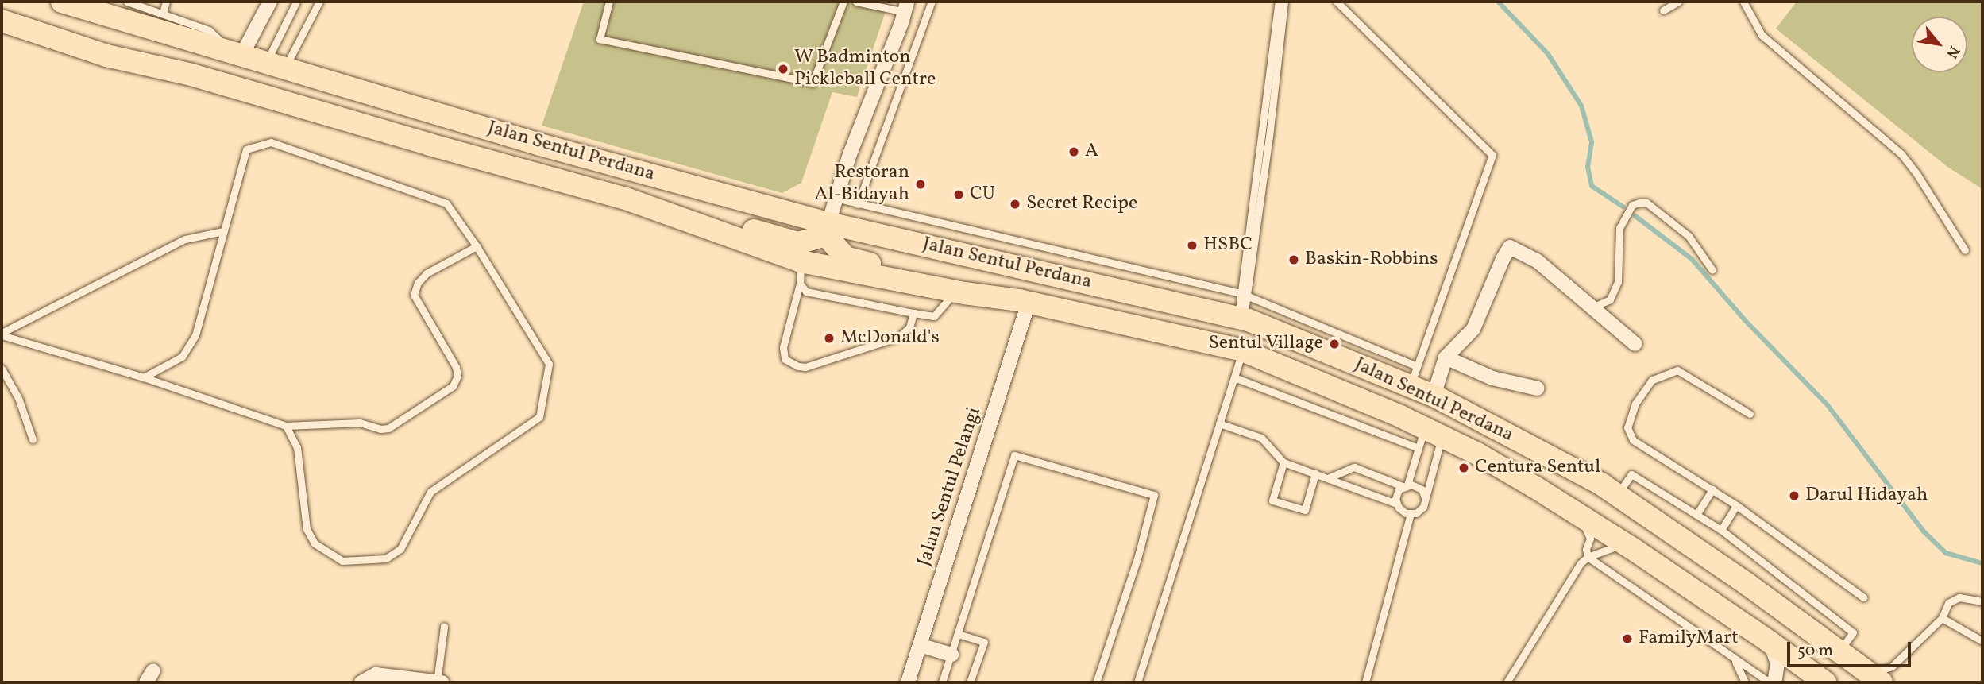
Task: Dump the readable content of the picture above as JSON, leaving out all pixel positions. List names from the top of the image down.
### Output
{
  "streets": {
    "main road": ["Jalan Sentul Perdana"],
    "street": ["Jalan Sentul Pelangi"]
  },
  "crossings": [
    ["Jalan Sentul Perdana", "Jalan Sentul Pelangi"]
  ],
  "places": [
    "W Badminton Pickleball Centre",
    "A",
    "Restoran Al-Bidayah",
    "CU",
    "Secret Recipe",
    "HSBC",
    "Baskin-Robbins",
    "McDonald's",
    "Sentul Village",
    "Centura Sentul",
    "Darul Hidayah",
    "FamilyMart"
  ],
  "scale_bar": "50 m",
  "north": "bottom right"
}
